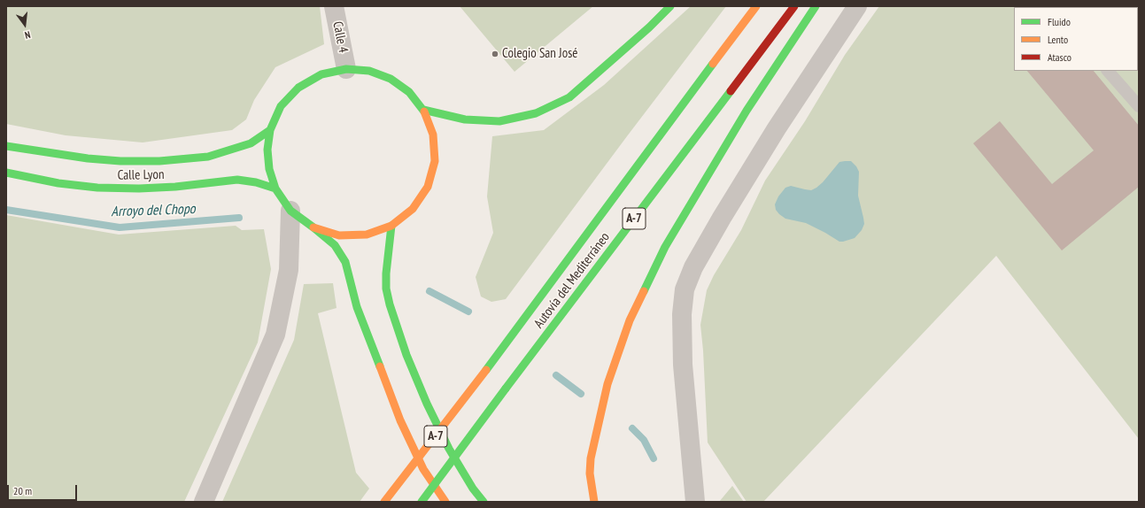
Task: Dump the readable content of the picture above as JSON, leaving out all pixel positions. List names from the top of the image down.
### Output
{
  "streets": {
    "main road": ["Calle Lyon", "A-7", "Autovía del Mediterráneo"],
    "street": ["Calle 4"]
  },
  "water": ["Arroyo del Chopo"],
  "places": ["Colegio San José"],
  "legend": ["Fluido", "Lento", "Atasco"],
  "scale_bar": "20 m",
  "north": "bottom"
}
